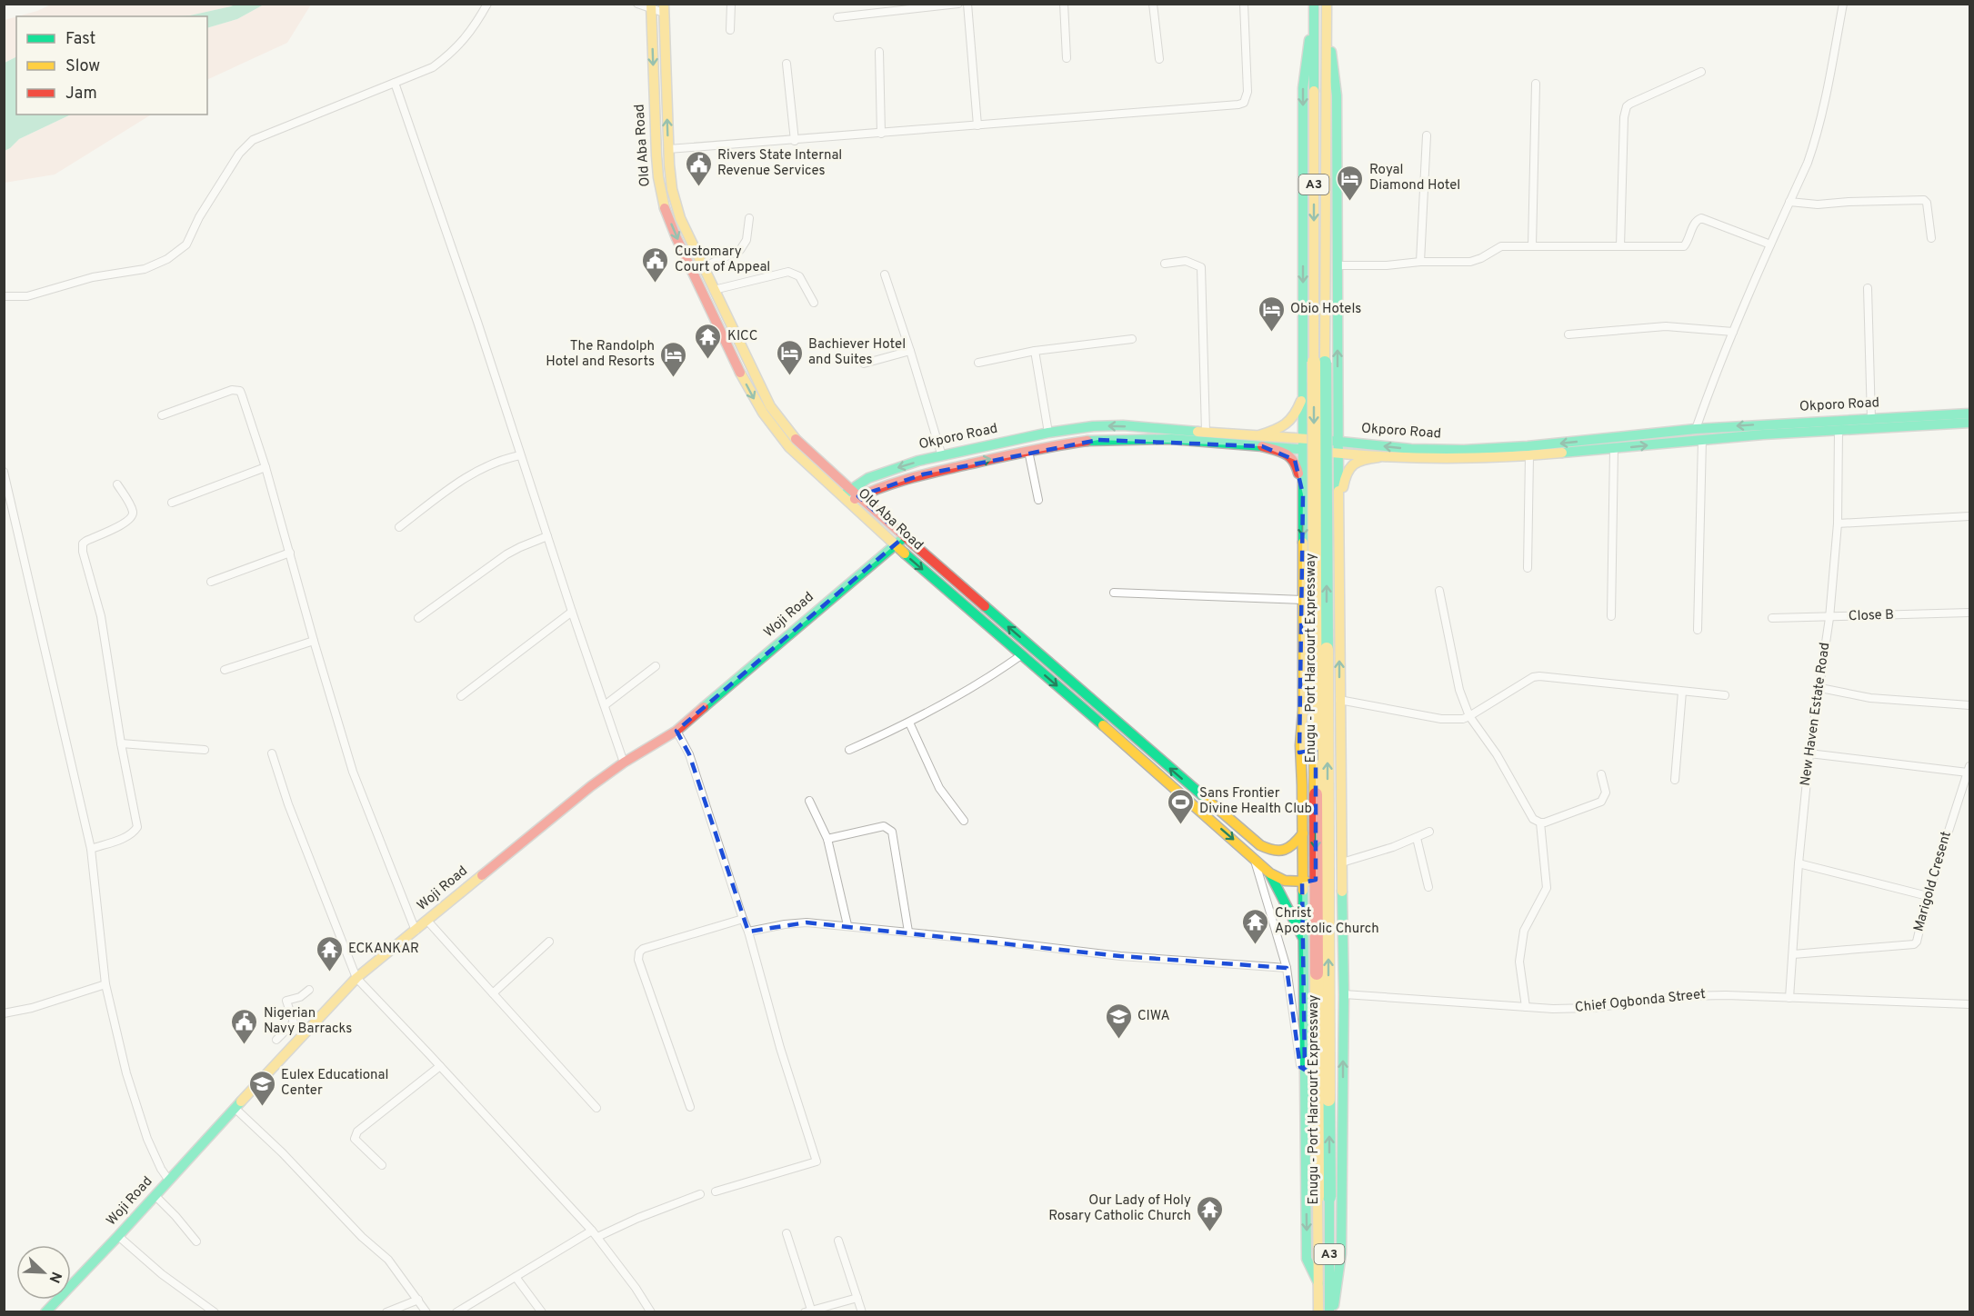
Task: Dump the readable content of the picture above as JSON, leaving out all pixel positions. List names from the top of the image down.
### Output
{
  "streets": {
    "main road": [
      "Old Aba Road",
      "A3",
      "Okporo Road",
      "Woji Road",
      "Enugu - Port Harcourt Expressway"
    ],
    "street": [
      "Close B",
      "New Haven Estate Road",
      "Marigold Cresent",
      "Chief Ogbonda Street"
    ]
  },
  "crossings": [
    ["Old Aba Road", "Okporo Road"],
    ["Old Aba Road", "Woji Road"],
    ["Okporo Road", "New Haven Estate Road"],
    ["Close B", "New Haven Estate Road"],
    ["New Haven Estate Road", "Marigold Cresent"],
    ["New Haven Estate Road", "Chief Ogbonda Street"]
  ],
  "places": {
    "public building": ["Rivers State Internal Revenue Services", "Customary Court of Appeal", "Nigerian Navy Barracks"],
    "hotel": [
      "Royal Diamond Hotel",
      "Obio Hotels",
      "Bachiever Hotel and Suites",
      "The Randolph Hotel and Resorts"
    ],
    "temple": [
      "KICC",
      "Christ Apostolic Church",
      "ECKANKAR",
      "Our Lady of Holy Rosary Catholic Church"
    ],
    "sports": ["Sans Frontier Divine Health Club"],
    "school or university": ["CIWA", "Eulex Educational Center"]
  },
  "legend": ["Fast", "Slow", "Jam"],
  "north": "bottom right"
}
